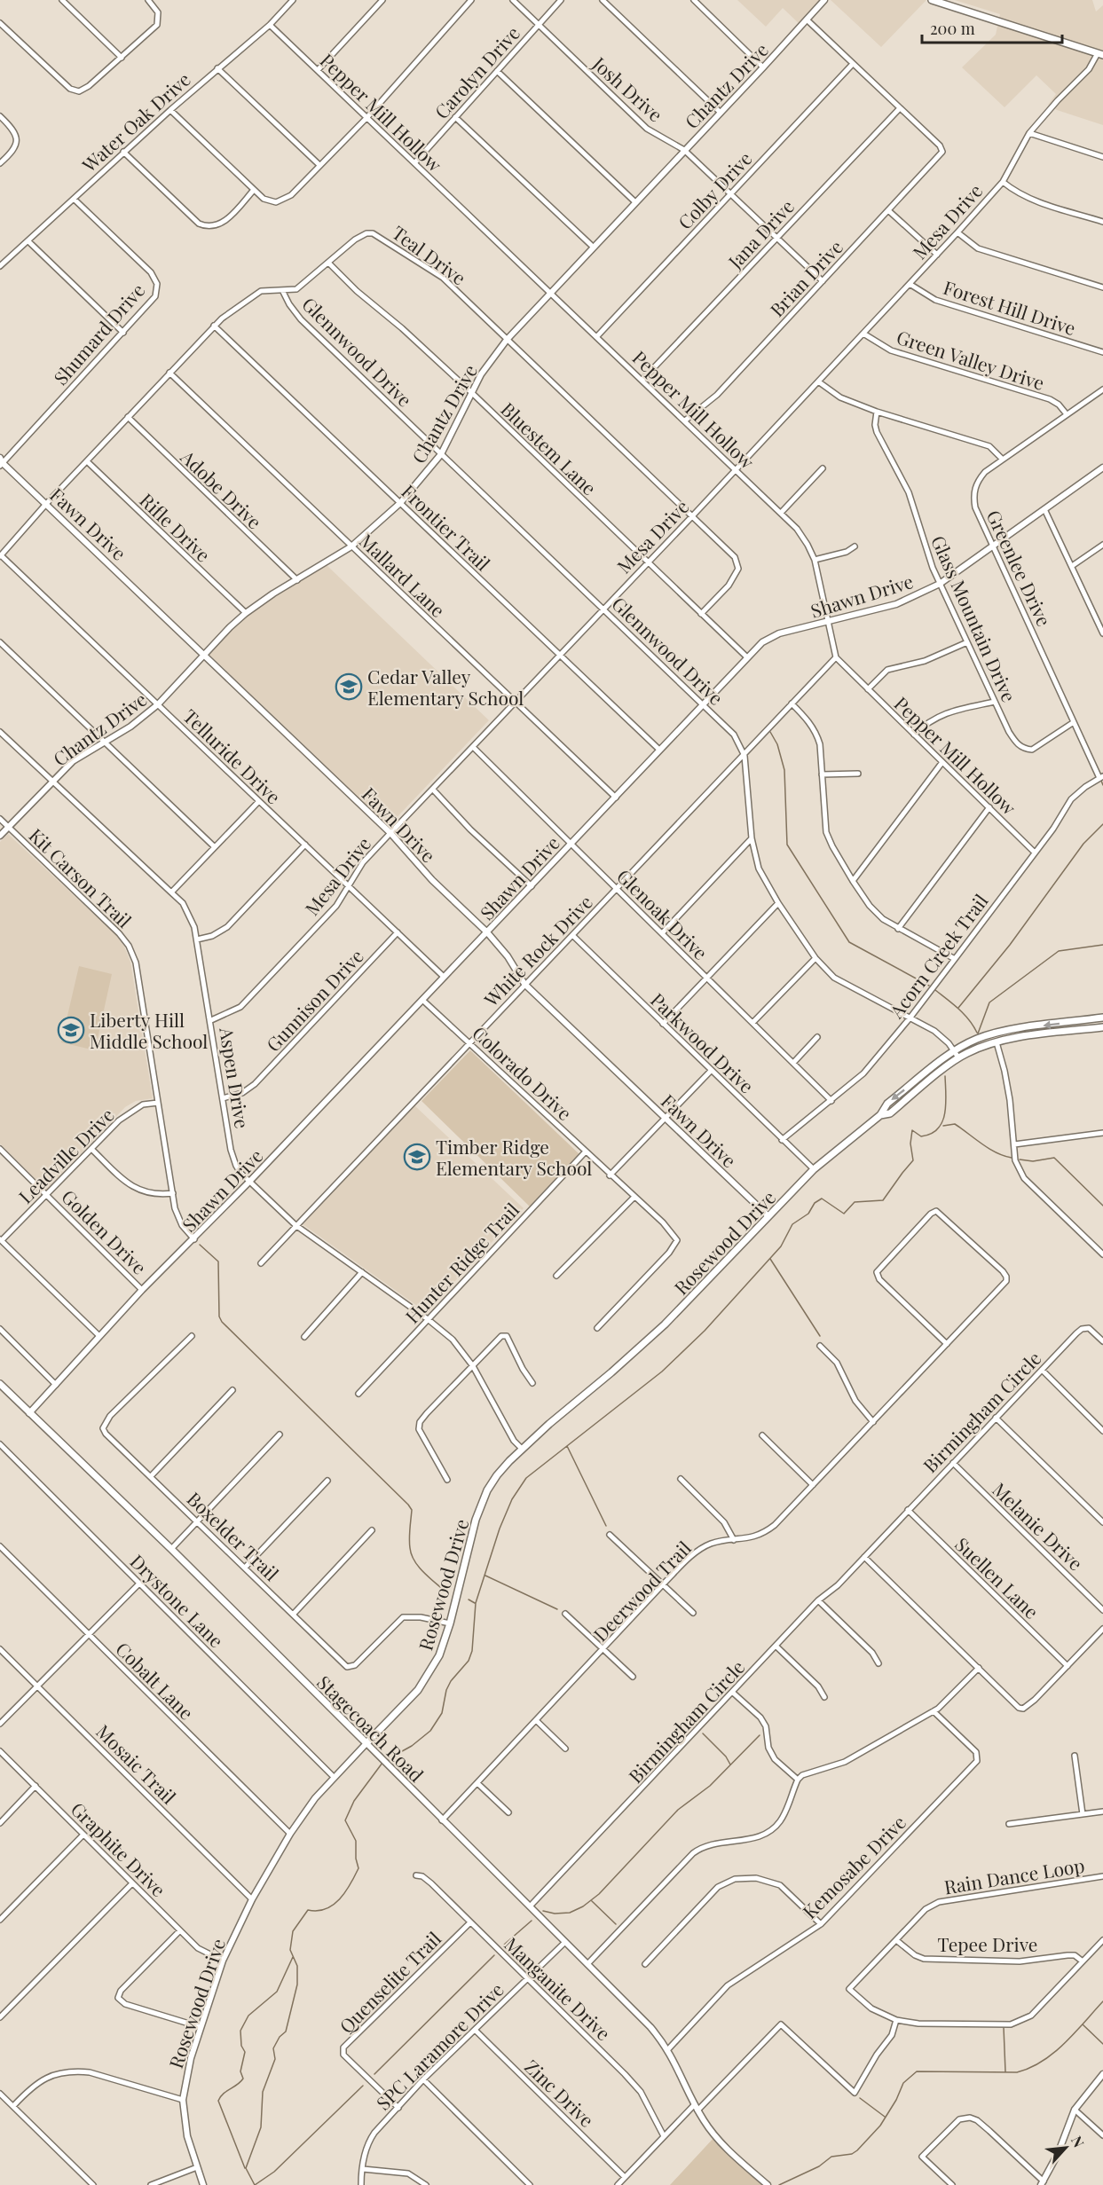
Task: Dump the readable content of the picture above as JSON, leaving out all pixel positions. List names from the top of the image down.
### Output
{
  "streets": {
    "main road": ["Rosewood Drive", "Stagecoach Road"],
    "street": [
      "Carolyn Drive",
      "Chantz Drive",
      "Josh Drive",
      "Pepper Mill Hollow",
      "Water Oak Drive",
      "Colby Drive",
      "Mesa Drive",
      "Jana Drive",
      "Teal Drive",
      "Brian Drive",
      "Forest Hill Drive",
      "Shumard Drive",
      "Glennwood Drive",
      "Green Valley Drive",
      "Bluestem Lane",
      "Adobe Drive",
      "Fawn Drive",
      "Rifle Drive",
      "Frontier Trail",
      "Greenlee Drive",
      "Mallard Lane",
      "Shawn Drive",
      "Glass Mountain Drive",
      "Telluride Drive",
      "Kit Carson Trail",
      "Glenoak Drive",
      "White Rock Drive",
      "Acorn Creek Trail",
      "Gunnison Drive",
      "Parkwood Drive",
      "Colorado Drive",
      "Aspen Drive",
      "Leadville Drive",
      "Golden Drive",
      "Hunter Ridge Trail",
      "Birmingham Circle",
      "Melanie Drive",
      "Boxelder Trail",
      "Suellen Lane",
      "Deerwood Trail",
      "Drystone Lane",
      "Cobalt Lane",
      "Mosaic Trail",
      "Graphite Drive",
      "Kemosabe Drive",
      "Rain Dance Loop",
      "Tepee Drive",
      "Quenselite Trail",
      "Manganite Drive",
      "SPC Laramore Drive",
      "Zinc Drive"
    ]
  },
  "crossings": [
    ["Carolyn Drive", "Josh Drive"],
    ["Carolyn Drive", "Pepper Mill Hollow"],
    ["Chantz Drive", "Josh Drive"],
    ["Chantz Drive", "Pepper Mill Hollow"],
    ["Chantz Drive", "Teal Drive"],
    ["Chantz Drive", "Glennwood Drive"],
    ["Chantz Drive", "Bluestem Lane"],
    ["Chantz Drive", "Adobe Drive"],
    ["Chantz Drive", "Fawn Drive"],
    ["Chantz Drive", "Rifle Drive"],
    ["Chantz Drive", "Frontier Trail"],
    ["Chantz Drive", "Mallard Lane"],
    ["Chantz Drive", "Telluride Drive"],
    ["Chantz Drive", "Kit Carson Trail"],
    ["Chantz Drive", "Aspen Drive"],
    ["Josh Drive", "Colby Drive"],
    ["Josh Drive", "Jana Drive"],
    ["Josh Drive", "Brian Drive"],
    ["Pepper Mill Hollow", "Water Oak Drive"],
    ["Pepper Mill Hollow", "Colby Drive"],
    ["Pepper Mill Hollow", "Mesa Drive"],
    ["Pepper Mill Hollow", "Jana Drive"],
    ["Pepper Mill Hollow", "Brian Drive"],
    ["Pepper Mill Hollow", "Shawn Drive"],
    ["Pepper Mill Hollow", "White Rock Drive"],
    ["Pepper Mill Hollow", "Acorn Creek Trail"],
    ["Water Oak Drive", "Shumard Drive"],
    ["Mesa Drive", "Teal Drive"],
    ["Mesa Drive", "Forest Hill Drive"],
    ["Mesa Drive", "Glennwood Drive"],
    ["Mesa Drive", "Green Valley Drive"],
    ["Mesa Drive", "Bluestem Lane"],
    ["Mesa Drive", "Fawn Drive"],
    ["Mesa Drive", "Frontier Trail"],
    ["Mesa Drive", "Mallard Lane"],
    ["Mesa Drive", "Telluride Drive"],
    ["Mesa Drive", "Glenoak Drive"],
    ["Mesa Drive", "Aspen Drive"],
    ["Jana Drive", "Brian Drive"],
    ["Teal Drive", "Glennwood Drive"],
    ["Teal Drive", "Bluestem Lane"],
    ["Teal Drive", "Adobe Drive"],
    ["Teal Drive", "Fawn Drive"],
    ["Teal Drive", "Rifle Drive"],
    ["Teal Drive", "Frontier Trail"],
    ["Teal Drive", "Mallard Lane"],
    ["Teal Drive", "Telluride Drive"],
    ["Shumard Drive", "Fawn Drive"],
    ["Glennwood Drive", "Shawn Drive"],
    ["Glennwood Drive", "White Rock Drive"],
    ["Glennwood Drive", "Acorn Creek Trail"],
    ["Glennwood Drive", "Rosewood Drive"],
    ["Green Valley Drive", "Greenlee Drive"],
    ["Bluestem Lane", "Shawn Drive"],
    ["Fawn Drive", "Shawn Drive"],
    ["Fawn Drive", "White Rock Drive"],
    ["Fawn Drive", "Rosewood Drive"],
    ["Frontier Trail", "Shawn Drive"],
    ["Greenlee Drive", "Shawn Drive"],
    ["Greenlee Drive", "Glass Mountain Drive"],
    ["Greenlee Drive", "Acorn Creek Trail"],
    ["Mallard Lane", "Shawn Drive"],
    ["Shawn Drive", "Glass Mountain Drive"],
    ["Shawn Drive", "Telluride Drive"],
    ["Shawn Drive", "Kit Carson Trail"],
    ["Shawn Drive", "Glenoak Drive"],
    ["Shawn Drive", "Colorado Drive"],
    ["Shawn Drive", "Aspen Drive"],
    ["Shawn Drive", "Golden Drive"],
    ["Shawn Drive", "Stagecoach Road"],
    ["Telluride Drive", "Gunnison Drive"],
    ["Kit Carson Trail", "Leadville Drive"],
    ["Glenoak Drive", "White Rock Drive"],
    ["Glenoak Drive", "Acorn Creek Trail"],
    ["White Rock Drive", "Parkwood Drive"],
    ["White Rock Drive", "Colorado Drive"],
    ["White Rock Drive", "Aspen Drive"],
    ["Acorn Creek Trail", "Parkwood Drive"],
    ["Gunnison Drive", "Aspen Drive"],
    ["Parkwood Drive", "Rosewood Drive"],
    ["Colorado Drive", "Hunter Ridge Trail"],
    ["Aspen Drive", "Rosewood Drive"],
    ["Aspen Drive", "Hunter Ridge Trail"],
    ["Leadville Drive", "Golden Drive"],
    ["Rosewood Drive", "Boxelder Trail"],
    ["Rosewood Drive", "Drystone Lane"],
    ["Rosewood Drive", "Cobalt Lane"],
    ["Rosewood Drive", "Stagecoach Road"],
    ["Rosewood Drive", "Mosaic Trail"],
    ["Rosewood Drive", "Graphite Drive"],
    ["Birmingham Circle", "Melanie Drive"],
    ["Birmingham Circle", "Suellen Lane"],
    ["Birmingham Circle", "Stagecoach Road"],
    ["Deerwood Trail", "Stagecoach Road"],
    ["Stagecoach Road", "Kemosabe Drive"],
    ["Stagecoach Road", "SPC Laramore Drive"],
    ["Rain Dance Loop", "Tepee Drive"],
    ["Quenselite Trail", "Manganite Drive"],
    ["Quenselite Trail", "SPC Laramore Drive"],
    ["Manganite Drive", "SPC Laramore Drive"],
    ["SPC Laramore Drive", "Zinc Drive"]
  ],
  "places": {
    "school or university": ["Cedar Valley Elementary School", "Liberty Hill Middle School", "Timber Ridge Elementary School"]
  },
  "scale_bar": "200 m",
  "north": "top right"
}
